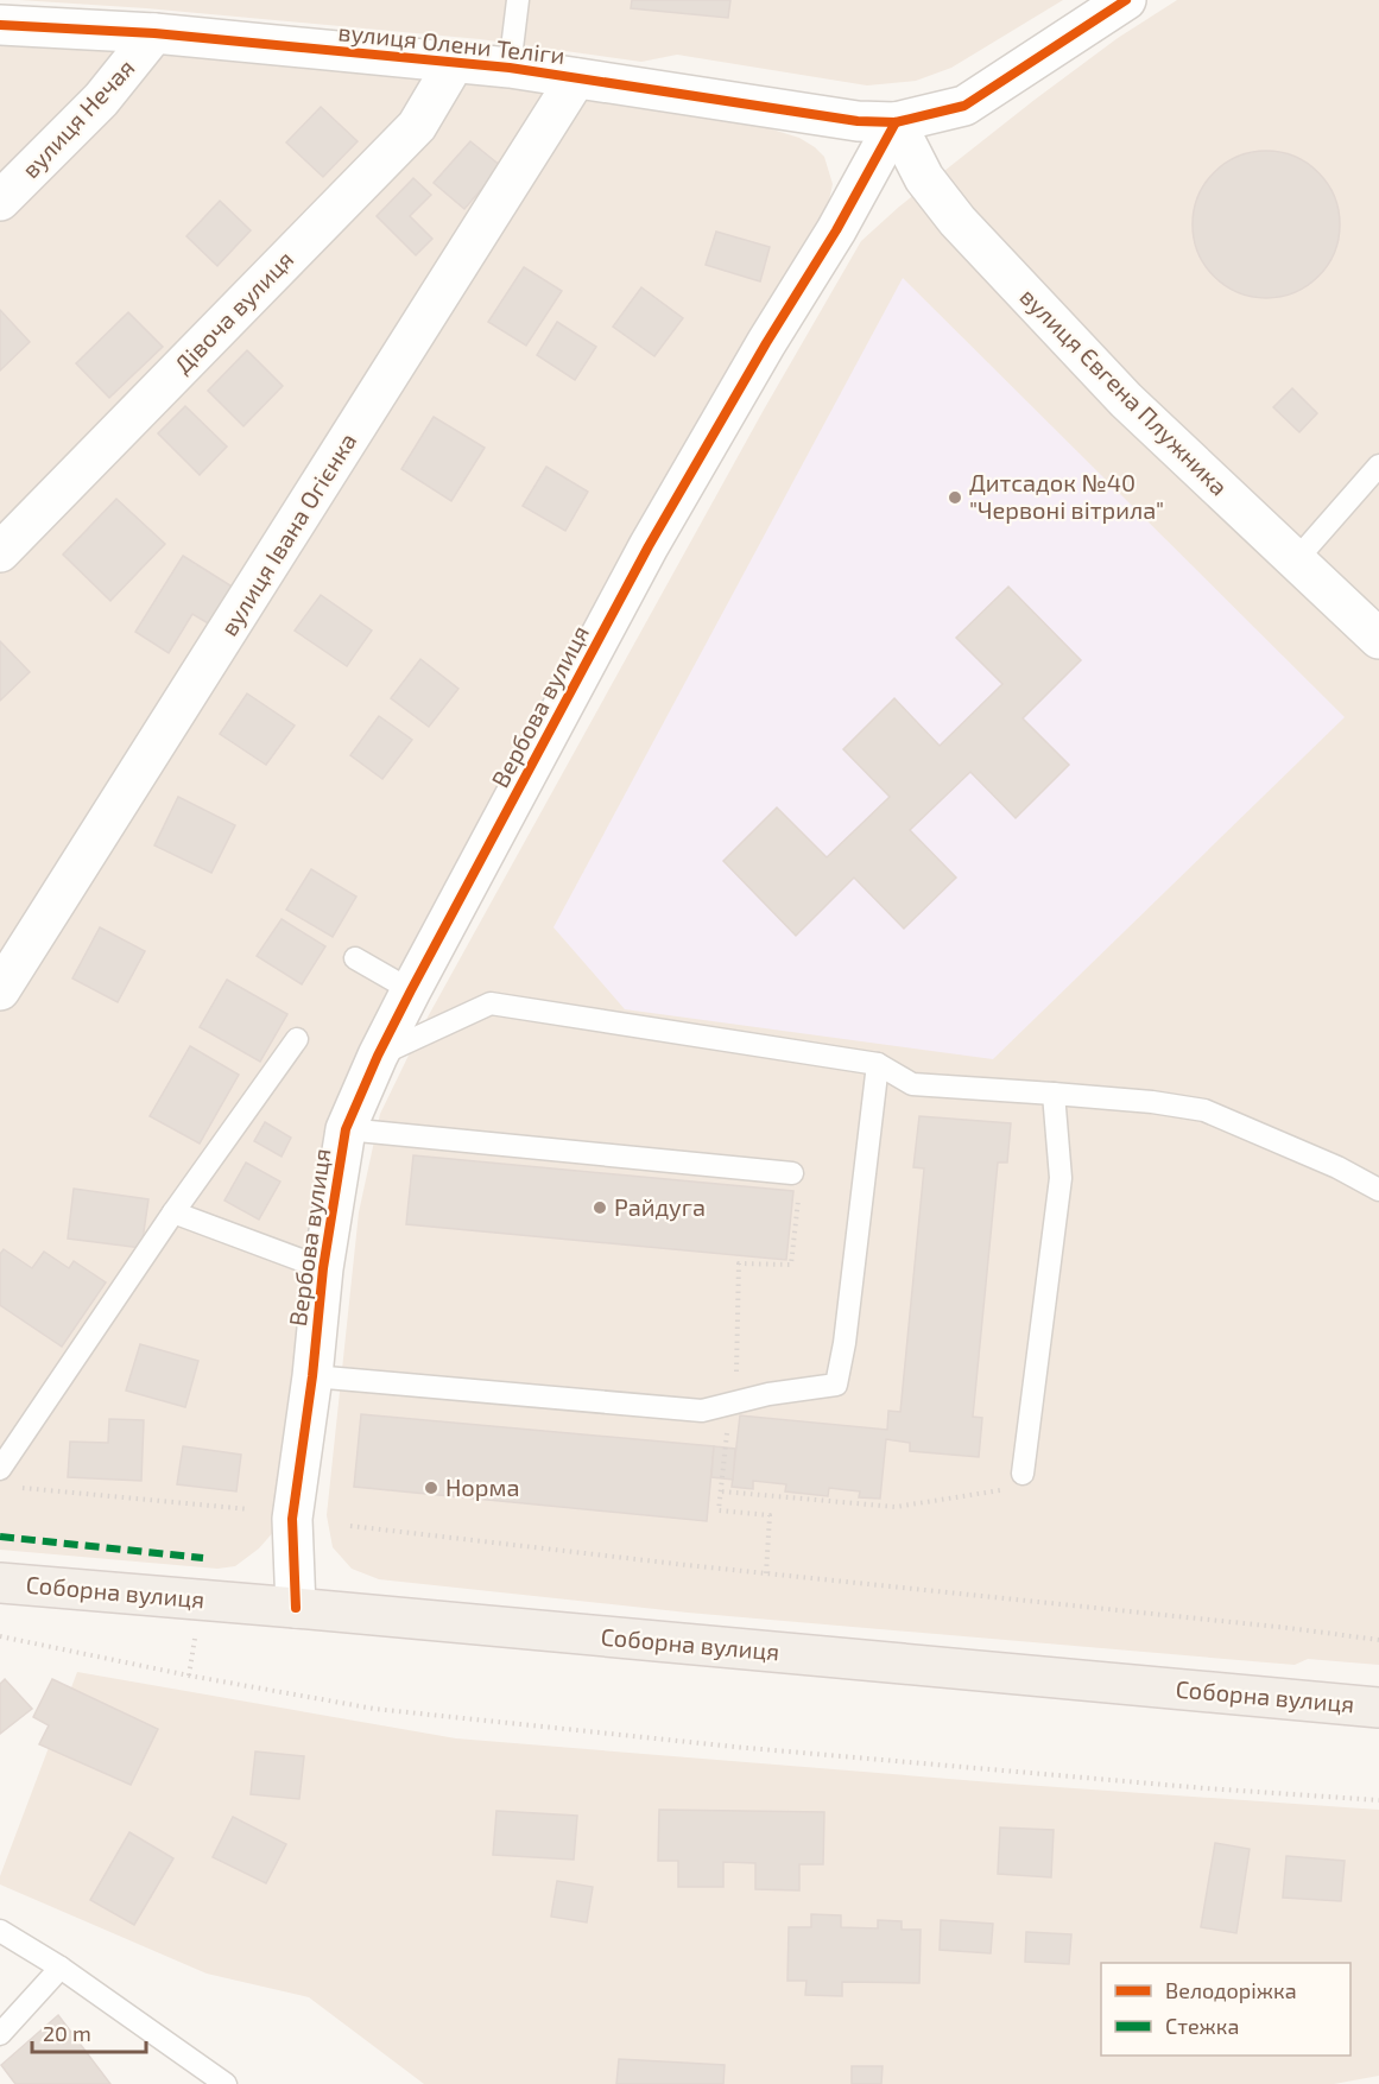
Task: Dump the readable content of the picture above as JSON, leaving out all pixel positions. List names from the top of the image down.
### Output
{
  "streets": {
    "main road": ["Соборна вулиця"],
    "street": [
      "вулиця Олени Теліги",
      "вулиця Нечая",
      "Дівоча вулиця",
      "вулиця Євгена Плужника",
      "вулиця Івана Огієнка",
      "Вербова вулиця"
    ]
  },
  "crossings": [
    ["вулиця Олени Теліги", "вулиця Нечая"],
    ["вулиця Олени Теліги", "Дівоча вулиця"],
    ["вулиця Олени Теліги", "вулиця Євгена Плужника"],
    ["вулиця Олени Теліги", "вулиця Івана Огієнка"],
    ["вулиця Олени Теліги", "Вербова вулиця"],
    ["вулиця Євгена Плужника", "Вербова вулиця"],
    ["Вербова вулиця", "Соборна вулиця"]
  ],
  "places": ["Дитсадок №40 \"Червоні вітрила\"", "Райдуга", "Норма"],
  "legend": ["Велодоріжка", "Стежка"],
  "scale_bar": "20 m"
}
